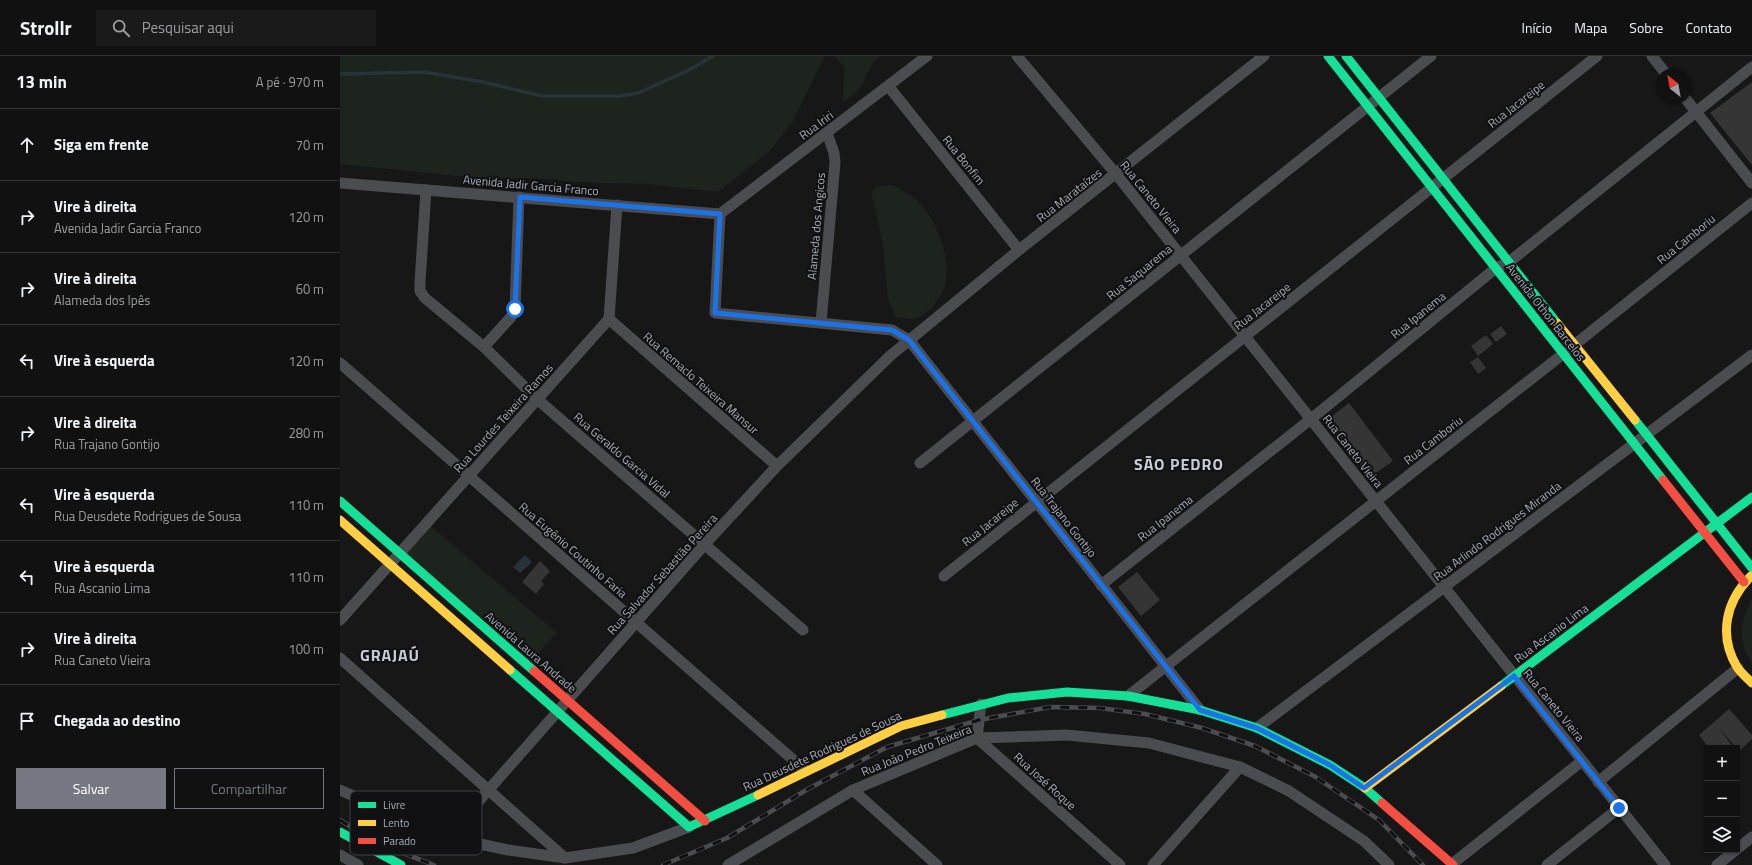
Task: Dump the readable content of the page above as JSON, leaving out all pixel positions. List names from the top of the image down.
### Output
{
  "streets": {
    "street": [
      "Rua Jacareipe",
      "Rua Iriri",
      "Rua Bonfim",
      "Avenida Jadir Garcia Franco",
      "Rua Marataízes",
      "Rua Caneto Vieira",
      "Alameda dos Angicos",
      "Rua Camboriu",
      "Rua Saquarema",
      "Avenida Othon Barcelos",
      "Rua Ipanema",
      "Rua Remaclo Teixeira Mansur",
      "Rua Lourdes Teixeira Ramos",
      "Rua Geraldo Garcia Vidal",
      "Rua Trajano Gontijo",
      "Rua Arlindo Rodrigues Miranda",
      "Rua Eugênio Coutinho Faria",
      "Rua Salvador Sebastião Pereira",
      "Rua Ascanio Lima",
      "Avenida Laura Andrade",
      "Rua João Pedro Teixeira",
      "Rua Deusdete Rodrigues de Sousa",
      "Rua José Roque"
    ]
  },
  "crossings": [
    ["Rua Jacareipe", "Rua Caneto Vieira"],
    ["Rua Jacareipe", "Avenida Othon Barcelos"],
    ["Rua Jacareipe", "Rua Trajano Gontijo"],
    ["Rua Iriri", "Rua Bonfim"],
    ["Rua Iriri", "Avenida Jadir Garcia Franco"],
    ["Rua Iriri", "Alameda dos Angicos"],
    ["Rua Bonfim", "Rua Marataízes"],
    ["Avenida Jadir Garcia Franco", "Rua Geraldo Garcia Vidal"],
    ["Rua Marataízes", "Rua Caneto Vieira"],
    ["Rua Marataízes", "Rua Trajano Gontijo"],
    ["Rua Marataízes", "Rua Salvador Sebastião Pereira"],
    ["Rua Caneto Vieira", "Rua Camboriu"],
    ["Rua Caneto Vieira", "Rua Saquarema"],
    ["Rua Caneto Vieira", "Rua Ipanema"],
    ["Rua Caneto Vieira", "Rua Arlindo Rodrigues Miranda"],
    ["Rua Caneto Vieira", "Rua Ascanio Lima"],
    ["Rua Camboriu", "Avenida Othon Barcelos"],
    ["Rua Camboriu", "Rua Trajano Gontijo"],
    ["Rua Camboriu", "Rua Deusdete Rodrigues de Sousa"],
    ["Rua Saquarema", "Avenida Othon Barcelos"],
    ["Rua Saquarema", "Rua Trajano Gontijo"],
    ["Avenida Othon Barcelos", "Rua Ipanema"],
    ["Avenida Othon Barcelos", "Rua Arlindo Rodrigues Miranda"],
    ["Avenida Othon Barcelos", "Rua Ascanio Lima"],
    ["Rua Ipanema", "Rua Trajano Gontijo"],
    ["Rua Remaclo Teixeira Mansur", "Rua Lourdes Teixeira Ramos"],
    ["Rua Remaclo Teixeira Mansur", "Rua Salvador Sebastião Pereira"],
    ["Rua Lourdes Teixeira Ramos", "Rua Geraldo Garcia Vidal"],
    ["Rua Lourdes Teixeira Ramos", "Rua Eugênio Coutinho Faria"],
    ["Rua Lourdes Teixeira Ramos", "Avenida Laura Andrade"],
    ["Rua Geraldo Garcia Vidal", "Rua Salvador Sebastião Pereira"],
    ["Rua Trajano Gontijo", "Rua Salvador Sebastião Pereira"],
    ["Rua Trajano Gontijo", "Rua Deusdete Rodrigues de Sousa"],
    ["Rua Arlindo Rodrigues Miranda", "Rua Deusdete Rodrigues de Sousa"],
    ["Rua Eugênio Coutinho Faria", "Rua Salvador Sebastião Pereira"],
    ["Rua Eugênio Coutinho Faria", "Rua Deusdete Rodrigues de Sousa"],
    ["Rua Salvador Sebastião Pereira", "Avenida Laura Andrade"],
    ["Rua Ascanio Lima", "Rua Deusdete Rodrigues de Sousa"],
    ["Avenida Laura Andrade", "Rua Deusdete Rodrigues de Sousa"],
    ["Rua João Pedro Teixeira", "Rua José Roque"]
  ],
  "districts": ["SÃO PEDRO", "GRAJAÚ"],
  "legend": ["Livre", "Lento", "Parado"],
  "north": "top left",
  "page": {
    "header": "Strollr",
    "search": "Pesquisar aqui",
    "nav": [
      "Início",
      "Mapa",
      "Sobre",
      "Contato"
    ],
    "heading": ["13 min", "A pé · 970 m"],
    "list": [
      ["Siga em frente", "70 m"],
      ["Vire à direita", "Avenida Jadir Garcia Franco", "120 m"],
      ["Vire à direita", "Alameda dos Ipês", "60 m"],
      ["Vire à esquerda", "120 m"],
      ["Vire à direita", "Rua Trajano Gontijo", "280 m"],
      ["Vire à esquerda", "Rua Deusdete Rodrigues de Sousa", "110 m"],
      ["Vire à esquerda", "Rua Ascanio Lima", "110 m"],
      ["Vire à direita", "Rua Caneto Vieira", "100 m"],
      "Chegada ao destino"
    ],
    "map_buttons": ["+", "−"],
    "buttons": ["Salvar", "Compartilhar"]
  }
}
